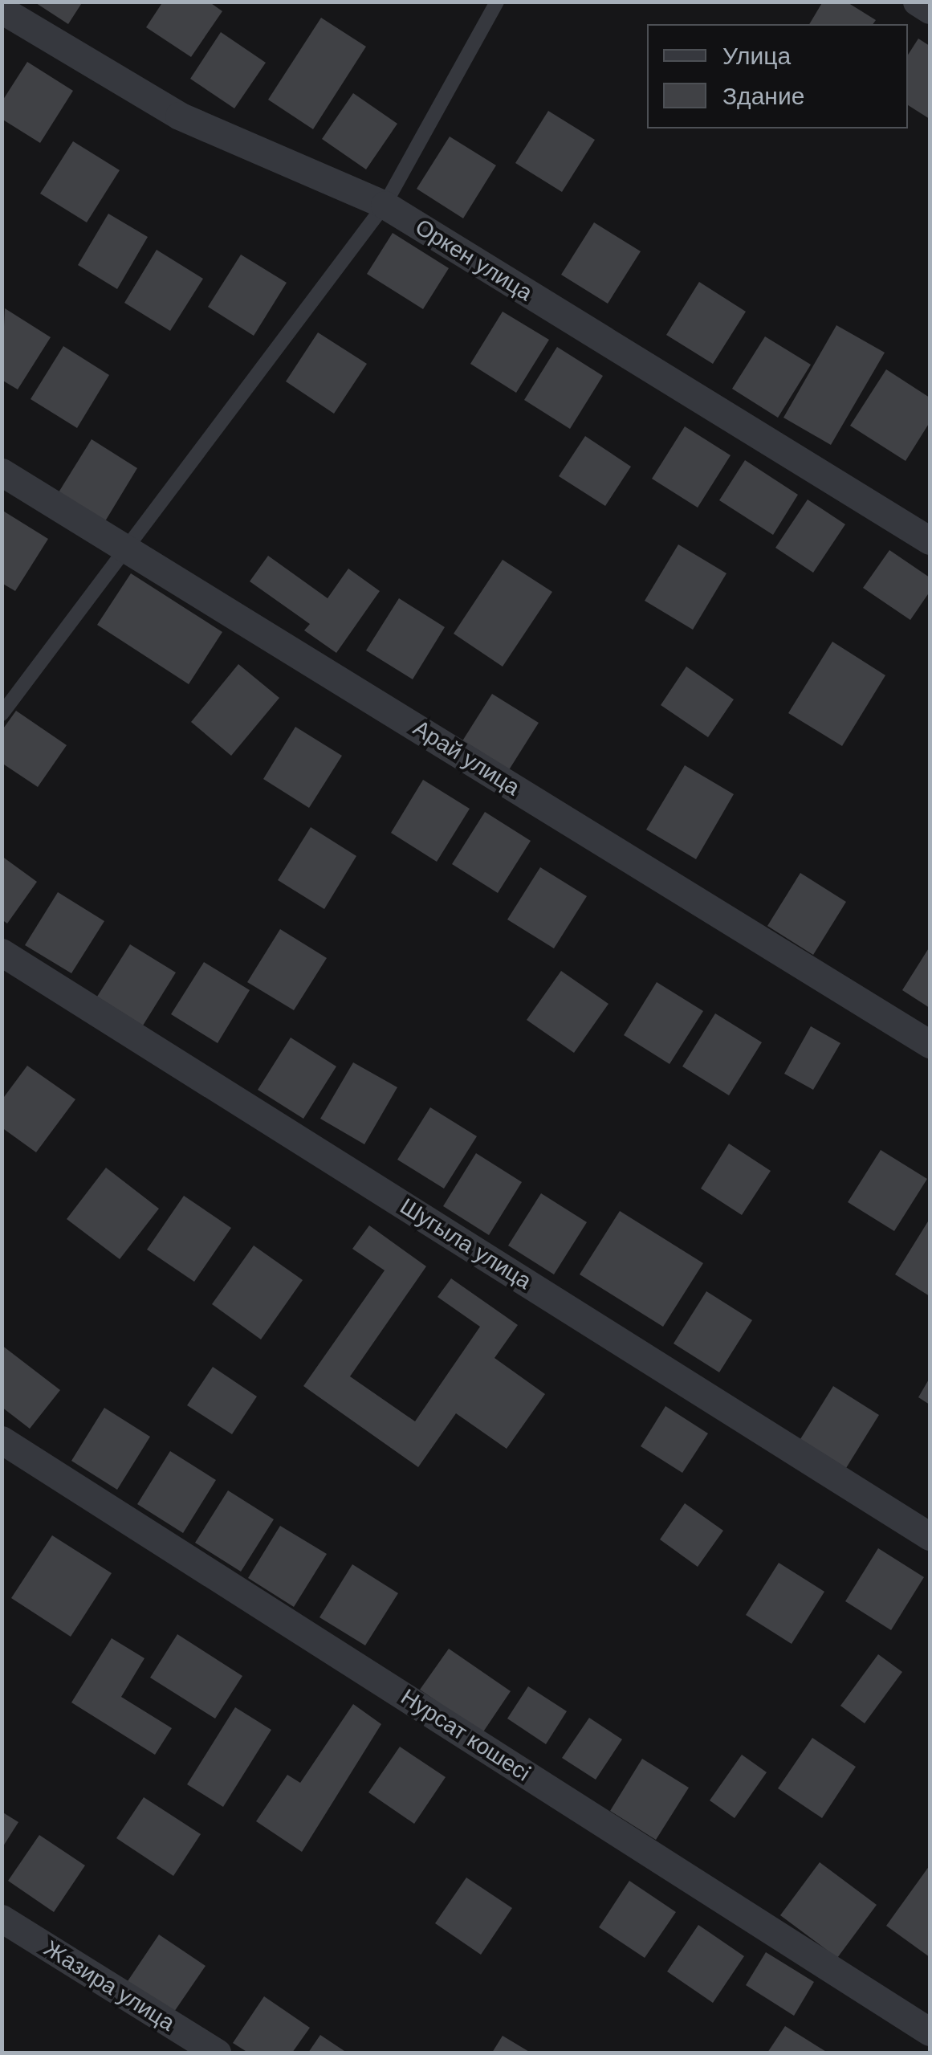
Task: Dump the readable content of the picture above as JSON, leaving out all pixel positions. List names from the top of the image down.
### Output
{
  "streets": {
    "street": [
      "Оркен улица",
      "Арай улица",
      "Шугыла улица",
      "Нурсат кошесi",
      "Жазира улица"
    ]
  },
  "legend": ["Улица", "Здание"]
}
